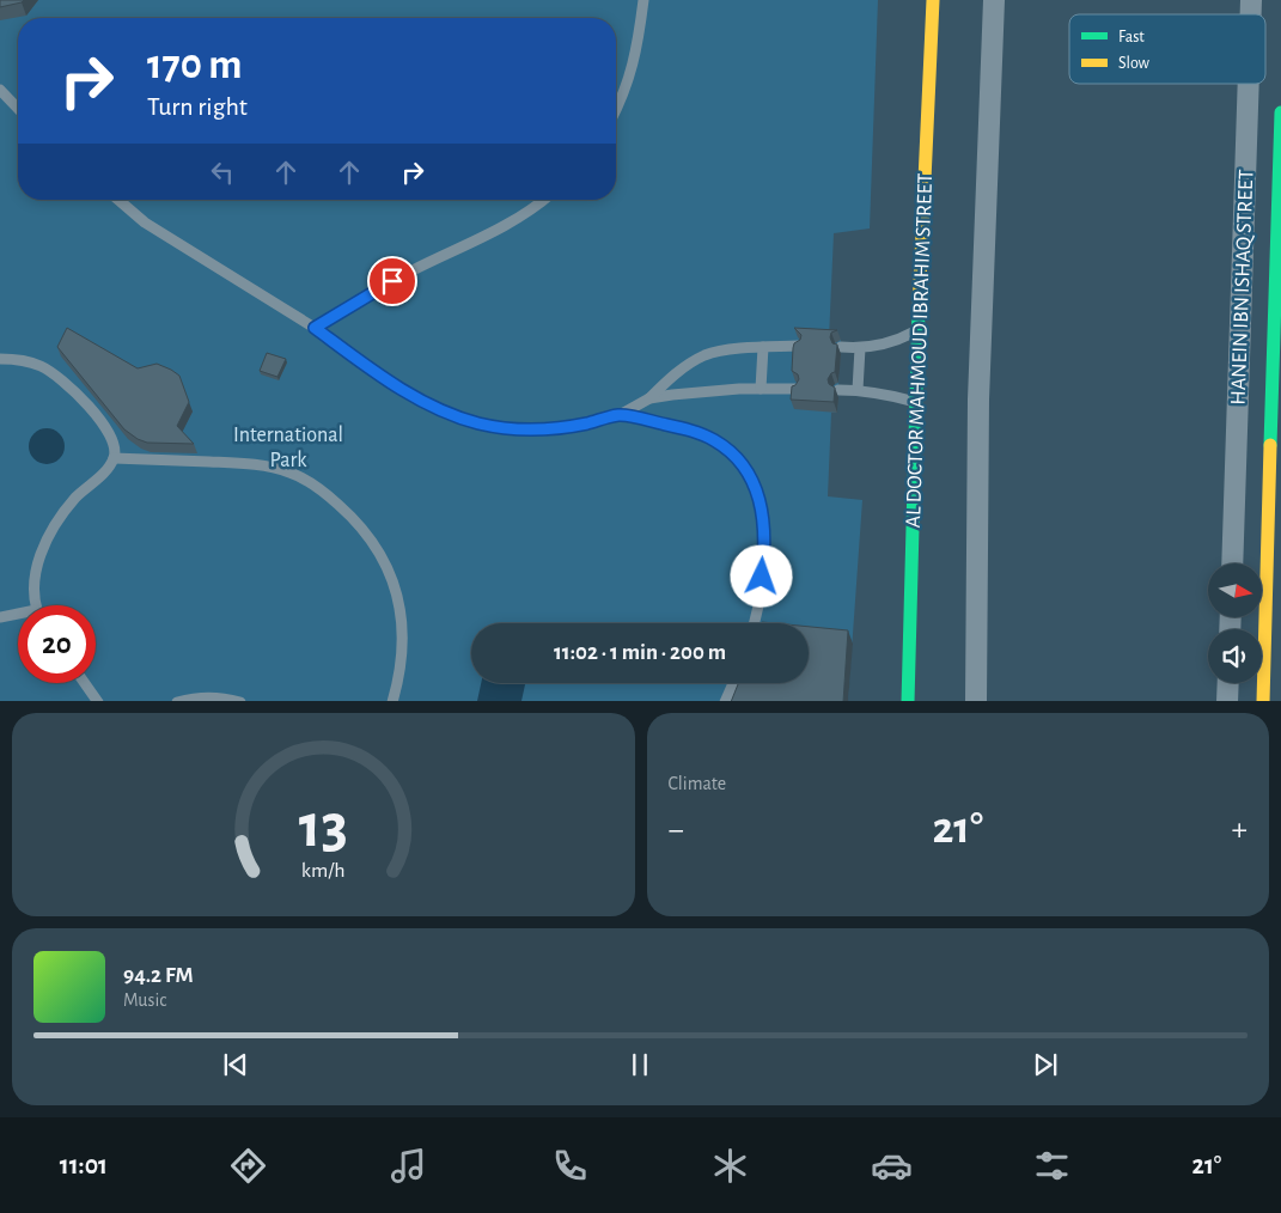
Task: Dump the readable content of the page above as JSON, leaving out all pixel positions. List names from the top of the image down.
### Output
{
  "streets": {
    "street": ["HANEIN IBN ISHAQ STREET", "AL DOCTOR MAHMOUD IBRAHIM STREET"]
  },
  "parks": ["International Park"],
  "legend": ["Fast", "Slow"],
  "north": "right",
  "page": {
    "turn": ["170 m", "Turn right"],
    "limit": "20",
    "trip": "11:02 · 1 min · 200 m",
    "tile": "Climate",
    "heat": ["−", "21°", "+"],
    "song": ["94.2 FM", "Music"],
    "tabs": ["11:01", "21°"],
    "gauge": ["13", "km/h"]
  }
}
